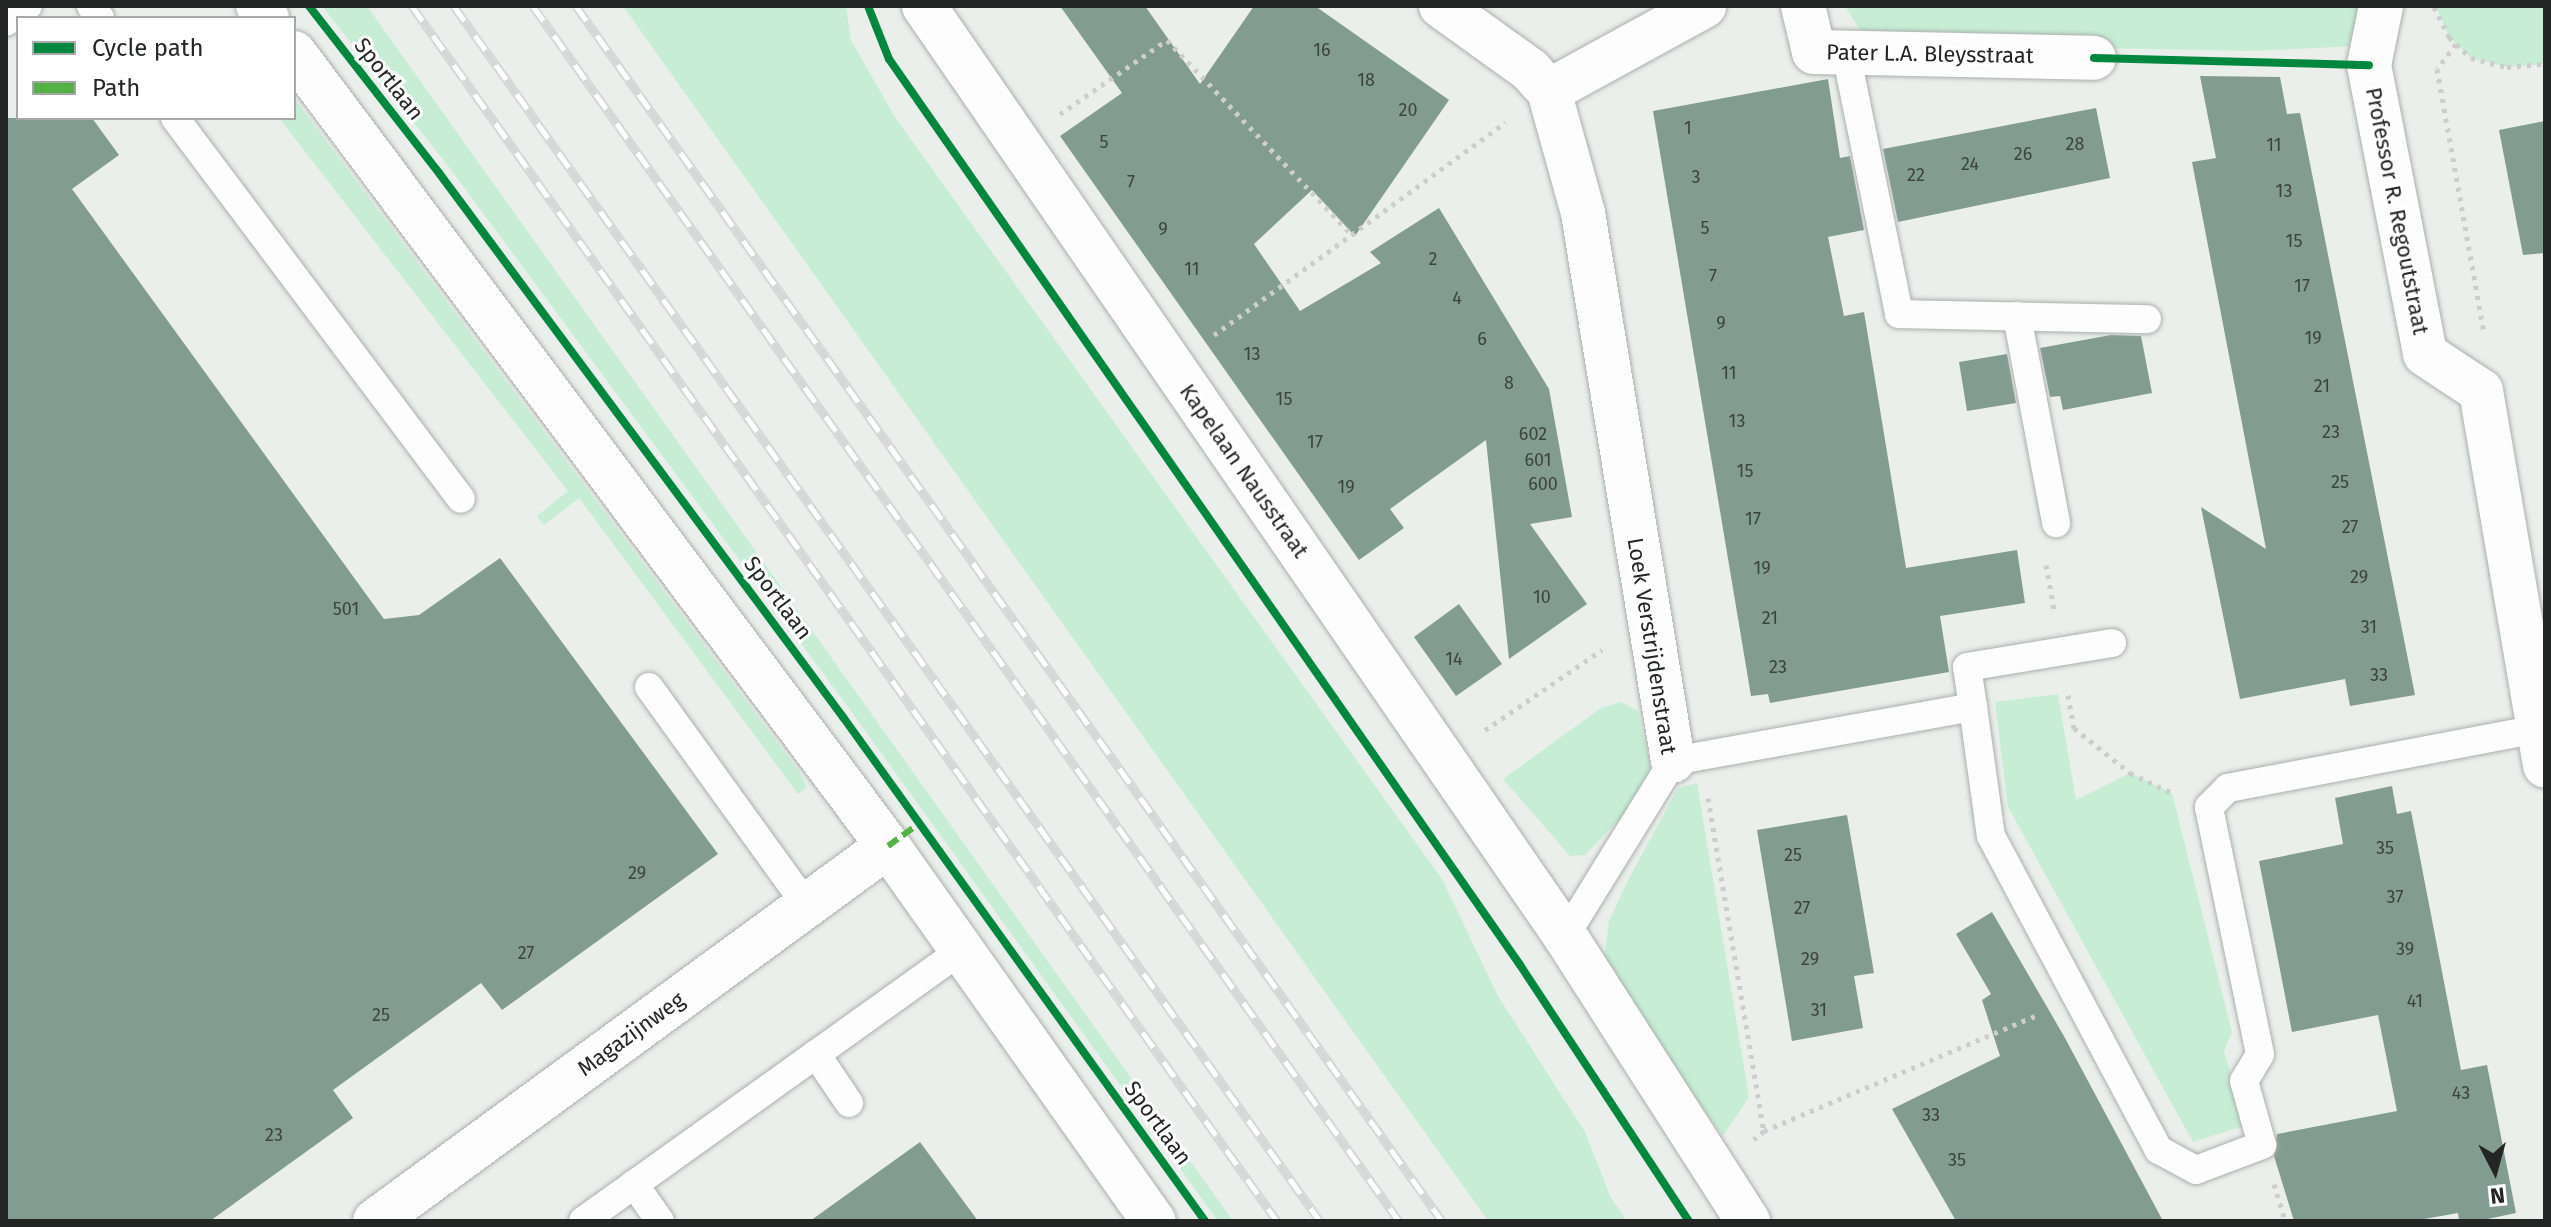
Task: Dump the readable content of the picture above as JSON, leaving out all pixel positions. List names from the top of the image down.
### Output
{
  "streets": {
    "street": [
      "Pater L.A. Bleysstraat",
      "Professor R. Regoutstraat",
      "Kapelaan Nausstraat",
      "Loek Verstrijdenstraat",
      "Magazijnweg"
    ],
    "cycle path": ["Sportlaan"]
  },
  "crossings": [
    ["Kapelaan Nausstraat", "Loek Verstrijdenstraat"]
  ],
  "house_numbers": [
    "16",
    "18",
    "20",
    "1",
    "5",
    "28",
    "11",
    "26",
    "24",
    "22",
    "3",
    "7",
    "13",
    "5",
    "9",
    "15",
    "2",
    "11",
    "7",
    "17",
    "4",
    "9",
    "19",
    "6",
    "13",
    "11",
    "8",
    "21",
    "15",
    "13",
    "23",
    "602",
    "17",
    "601",
    "15",
    "25",
    "600",
    "19",
    "17",
    "27",
    "19",
    "29",
    "10",
    "501",
    "21",
    "31",
    "14",
    "23",
    "33",
    "35",
    "25",
    "29",
    "37",
    "27",
    "39",
    "27",
    "29",
    "41",
    "31",
    "25",
    "43",
    "33",
    "23",
    "35"
  ],
  "legend": ["Cycle path", "Path"],
  "north": "bottom"
}
